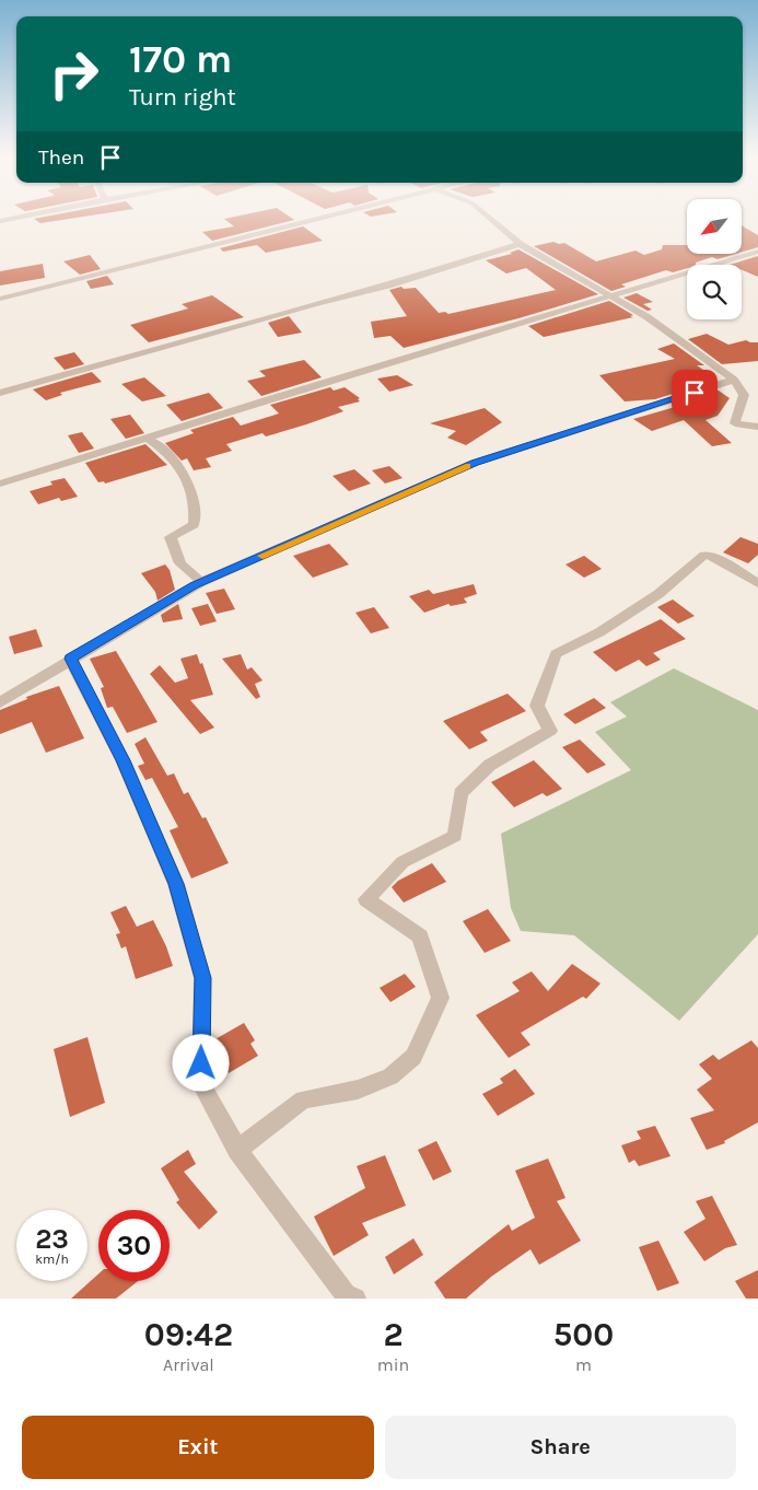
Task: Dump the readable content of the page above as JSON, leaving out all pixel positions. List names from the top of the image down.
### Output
{
  "north": "bottom left",
  "page": {
    "turn": ["170 m", "Turn right"],
    "then": "Then",
    "speed": "23 km/h",
    "limit": "30",
    "eta": [
      "09:42",
      "Arrival",
      "2",
      "min",
      "500",
      "m"
    ],
    "buttons": ["Exit", "Share"]
  }
}
